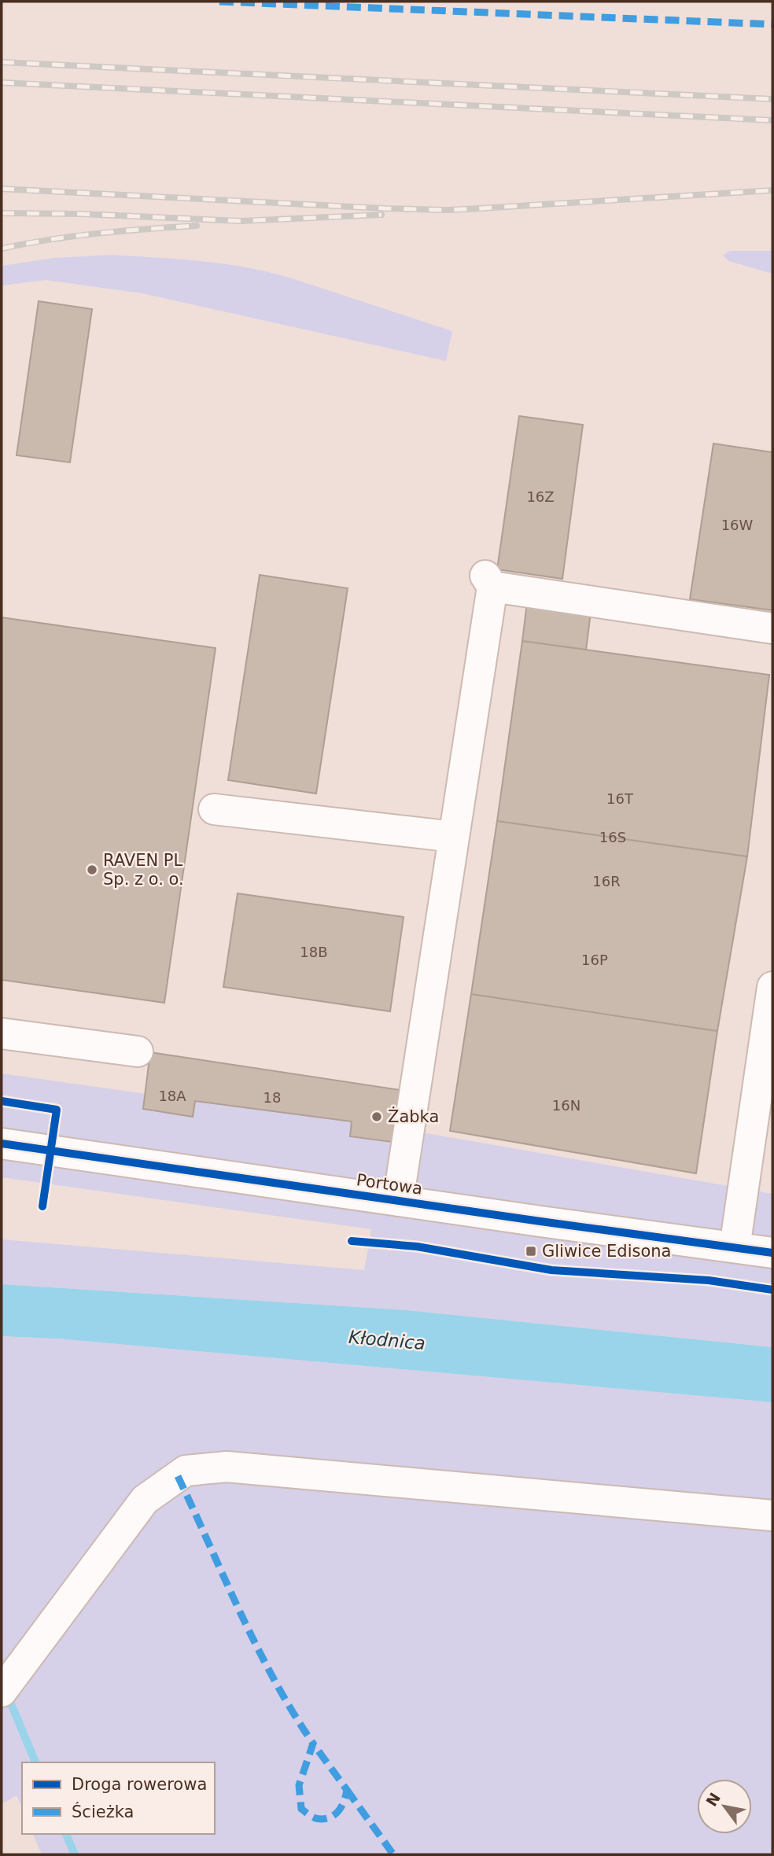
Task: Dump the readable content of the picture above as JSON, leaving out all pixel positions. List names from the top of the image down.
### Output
{
  "streets": {
    "street": ["Portowa"]
  },
  "water": ["Kłodnica"],
  "places": {
    "other": ["RAVEN PL Sp. z o. o.", "Żabka"],
    "transit": ["Gliwice Edisona"]
  },
  "house_numbers": [
    "16Z",
    "16W",
    "16T",
    "16S",
    "16R",
    "18B",
    "16P",
    "18A",
    "18",
    "16N"
  ],
  "legend": ["Droga rowerowa", "Ścieżka"],
  "north": "top left"
}
